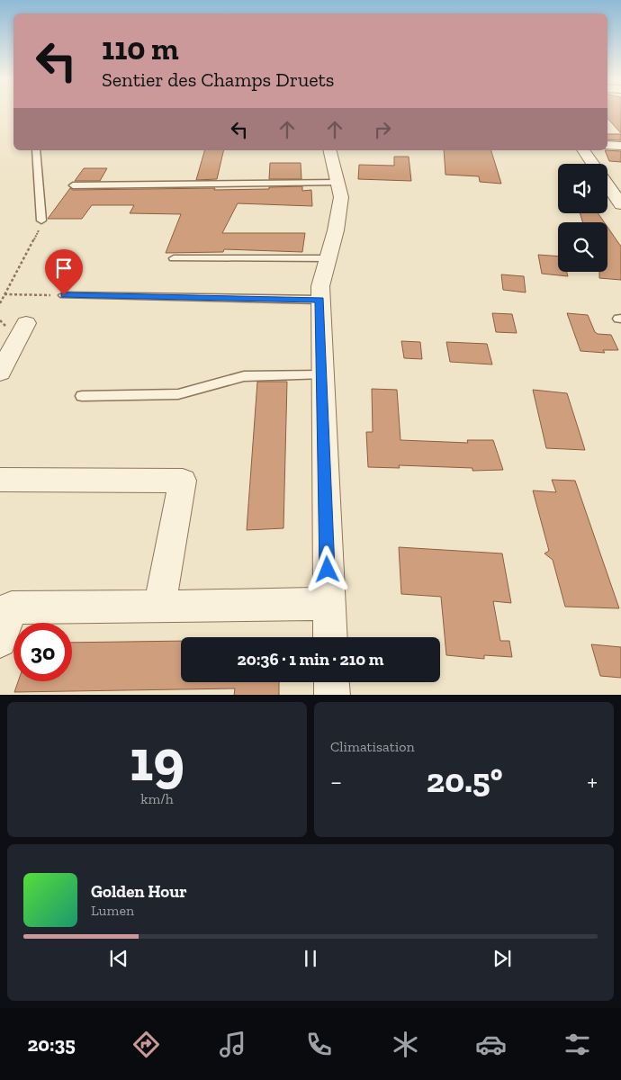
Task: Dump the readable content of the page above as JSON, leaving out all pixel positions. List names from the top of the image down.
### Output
{
  "page": {
    "turn": ["110 m", "Sentier des Champs Druets"],
    "limit": "30",
    "trip": "20:36 · 1 min · 210 m",
    "tile": [
      ["19", "km/h"],
      "Climatisation"
    ],
    "heat": ["−", "20.5°", "+"],
    "song": ["Golden Hour", "Lumen"],
    "tabs": "20:35"
  }
}
